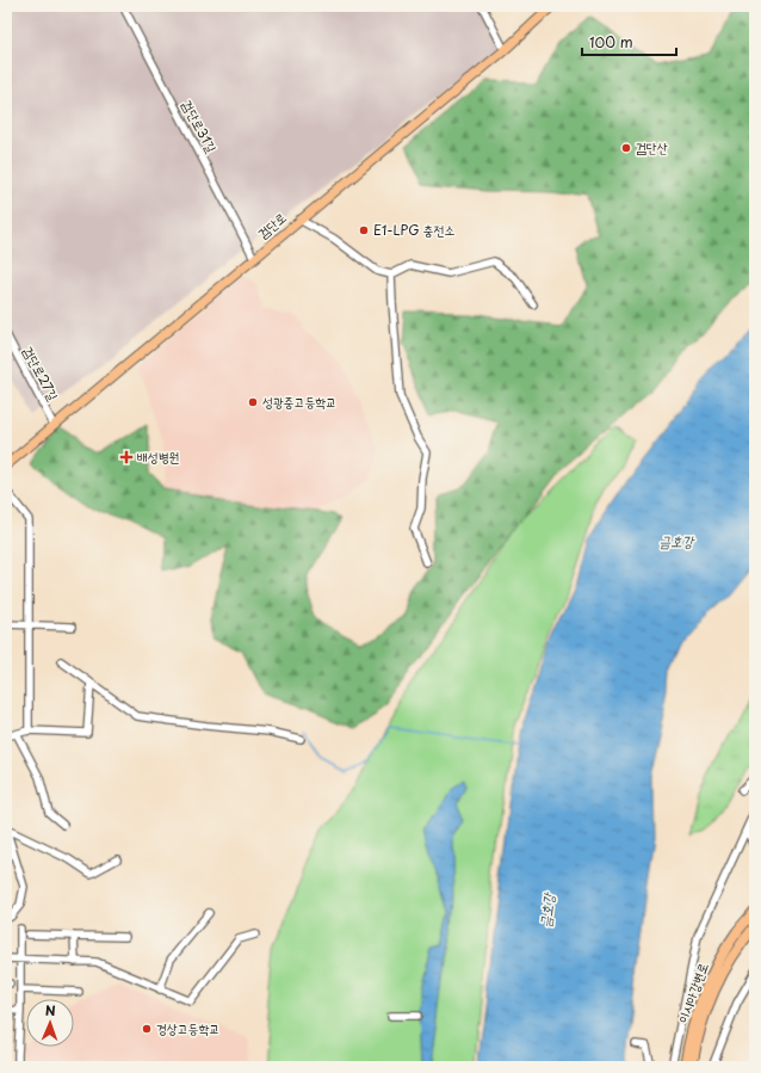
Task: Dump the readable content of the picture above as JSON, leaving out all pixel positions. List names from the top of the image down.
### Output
{
  "streets": {
    "highway": ["이시아강변로"],
    "main road": ["검단로"],
    "street": ["검단로31길", "검단로27길"]
  },
  "crossings": [
    ["검단로31길", "검단로"],
    ["검단로", "검단로27길"]
  ],
  "water": ["금호강"],
  "places": {
    "other": [
      "검단산",
      "E1-LPG 충전소",
      "성광중고등학교",
      "경상고등학교"
    ],
    "health": ["배성병원"]
  },
  "scale_bar": "100 m",
  "north": "top"
}
